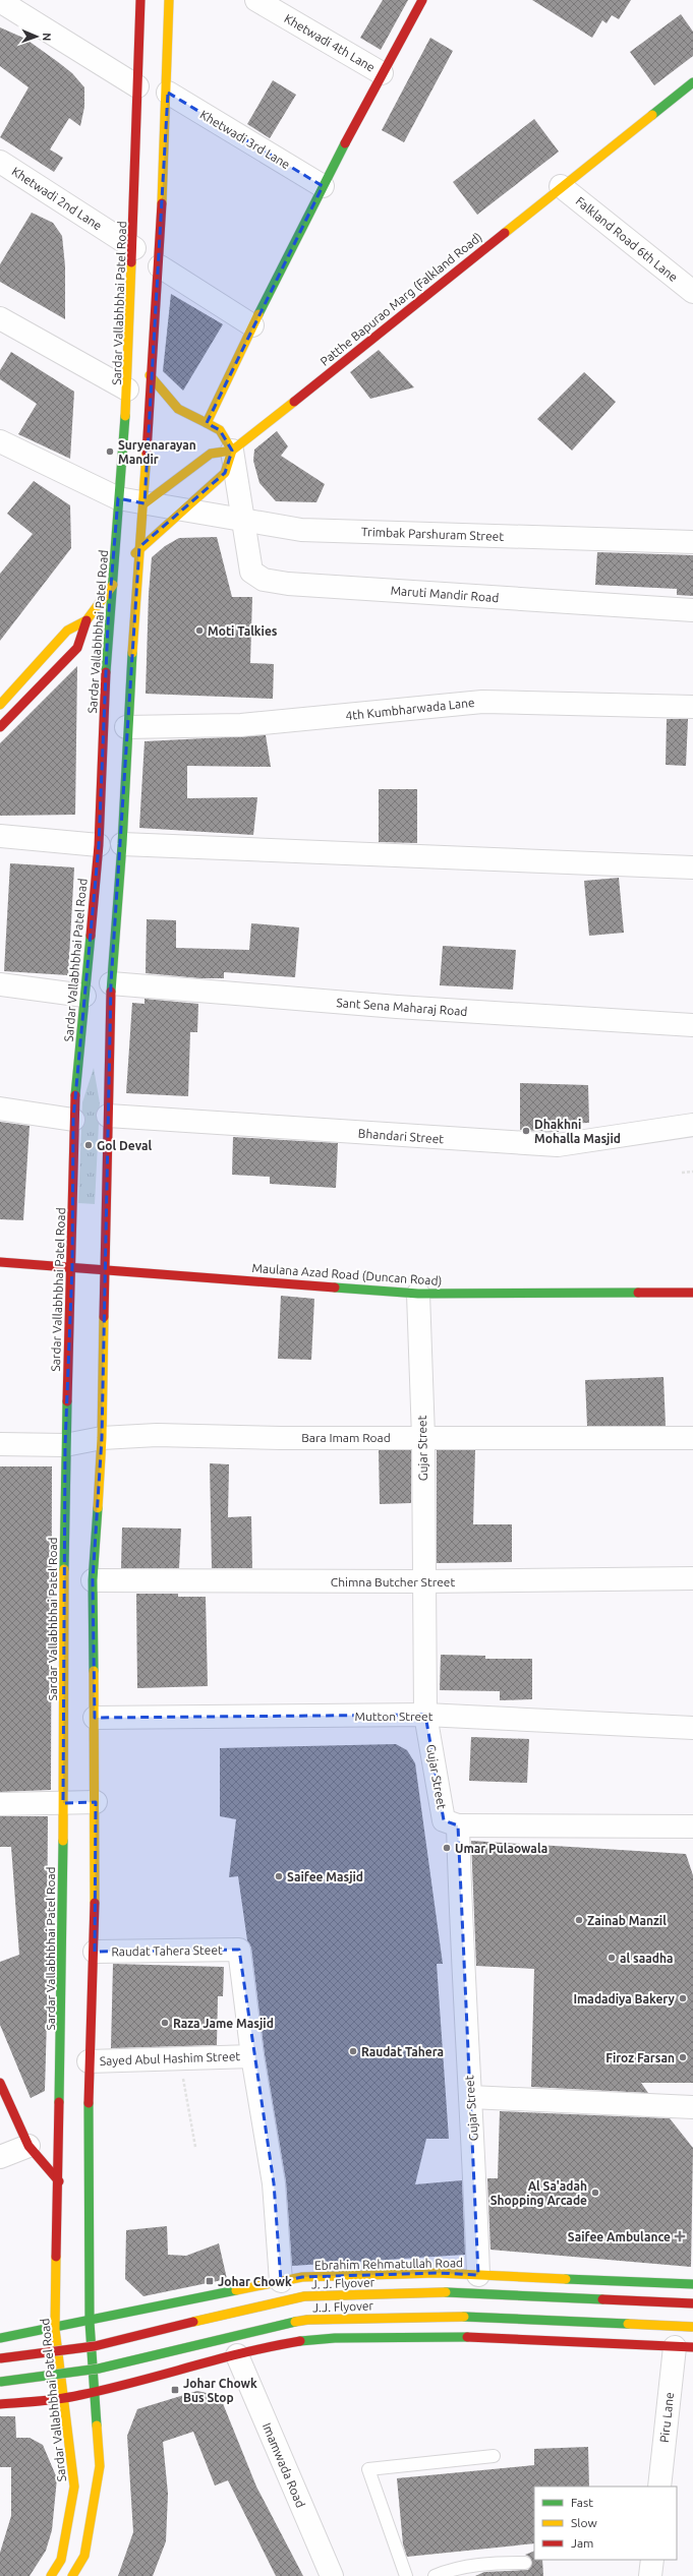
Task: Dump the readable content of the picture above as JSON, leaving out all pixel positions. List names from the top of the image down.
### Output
{
  "streets": {
    "main road": [
      "Patthe Bapurao Marg (Falkland Road)",
      "Sardar Vallabhbhai Patel Road",
      "Maulana Azad Road (Duncan Road)",
      "Ebrahim Rehmatullah Road",
      "J. J. Flyover",
      "J.J. Flyover"
    ],
    "street": [
      "Khetwadi 4th Lane",
      "Khetwadi 3rd Lane",
      "Khetwadi 2nd Lane",
      "Falkland Road 6th Lane",
      "Trimbak Parshuram Street",
      "Maruti Mandir Road",
      "4th Kumbharwada Lane",
      "Sant Sena Maharaj Road",
      "Bhandari Street",
      "Bara Imam Road",
      "Gujar Street",
      "Chimna Butcher Street",
      "Mutton Street",
      "Raudat Tahera Steet",
      "Sayed Abul Hashim Street",
      "Piru Lane",
      "Imamwada Road"
    ]
  },
  "crossings": [
    ["Khetwadi 2nd Lane", "Sardar Vallabhbhai Patel Road"],
    ["Falkland Road 6th Lane", "Patthe Bapurao Marg (Falkland Road)"],
    ["Sardar Vallabhbhai Patel Road", "Trimbak Parshuram Street"],
    ["Sardar Vallabhbhai Patel Road", "Maulana Azad Road (Duncan Road)"],
    ["Sardar Vallabhbhai Patel Road", "Bara Imam Road"],
    ["Sardar Vallabhbhai Patel Road", "Ebrahim Rehmatullah Road"],
    ["Trimbak Parshuram Street", "Maruti Mandir Road"],
    ["Maulana Azad Road (Duncan Road)", "Gujar Street"],
    ["Bara Imam Road", "Gujar Street"],
    ["Gujar Street", "Chimna Butcher Street"],
    ["Gujar Street", "Mutton Street"],
    ["Gujar Street", "Ebrahim Rehmatullah Road"],
    ["Raudat Tahera Steet", "Sayed Abul Hashim Street"]
  ],
  "places": {
    "other": [
      "Suryenarayan Mandir",
      "Moti Talkies",
      "Dhakhni Mohalla Masjid",
      "Gol Deval",
      "Umar Pulaowala",
      "Saifee Masjid",
      "Zainab Manzil",
      "al saadha",
      "Imadadiya Bakery",
      "Raza Jame Masjid",
      "Raudat Tahera",
      "Firoz Farsan",
      "Al Sa'adah Shopping Arcade"
    ],
    "health": ["Saifee Ambulance"],
    "transit": ["Johar Chowk", "Johar Chowk Bus Stop"]
  },
  "legend": ["Fast", "Slow", "Jam"],
  "north": "right"
}
